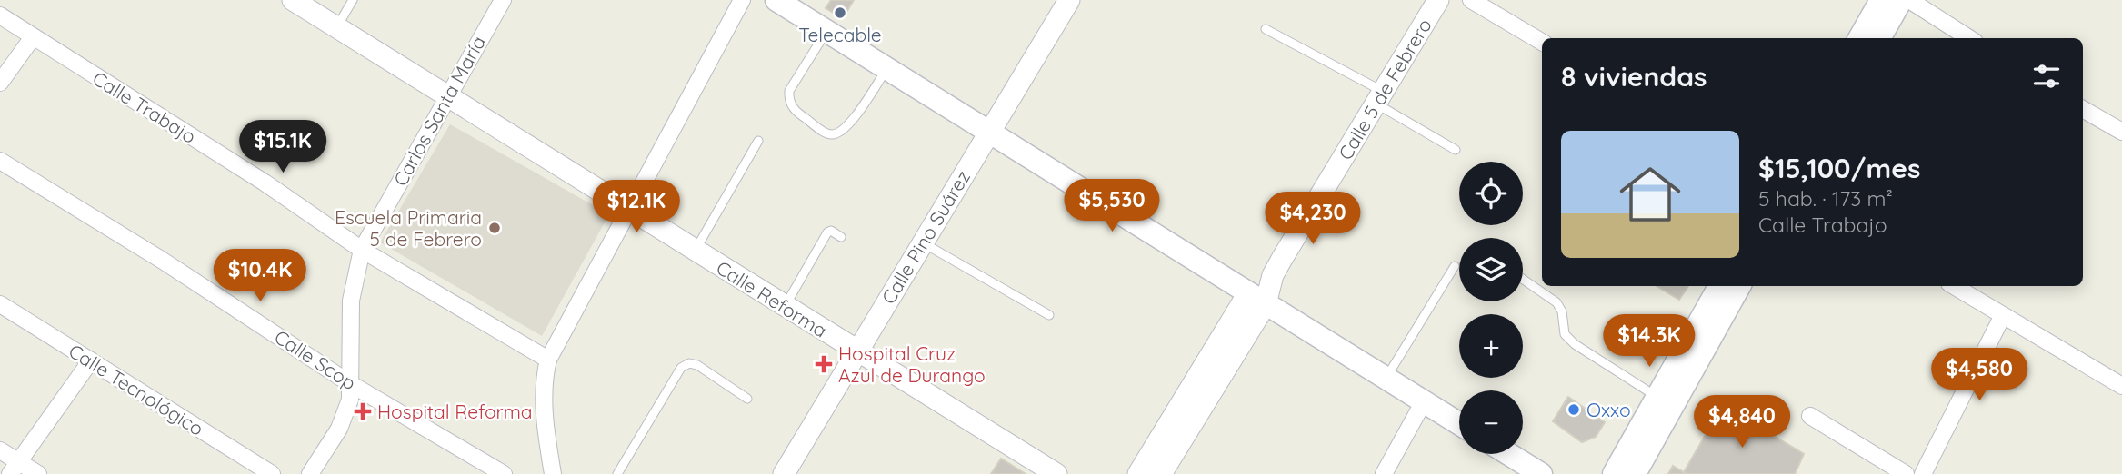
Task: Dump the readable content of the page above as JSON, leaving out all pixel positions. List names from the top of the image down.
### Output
{
  "streets": {
    "street": [
      "Calle 5 de Febrero",
      "Calle Trabajo",
      "Carlos Santa María",
      "Calle Pino Suárez",
      "Calle Reforma",
      "Calle Scop",
      "Calle Tecnológico"
    ]
  },
  "crossings": [
    ["Calle Trabajo", "Carlos Santa María"],
    ["Carlos Santa María", "Calle Reforma"],
    ["Carlos Santa María", "Calle Scop"],
    ["Calle Pino Suárez", "Calle Reforma"]
  ],
  "places": {
    "other": ["Telecable", "Escuela Primaria 5 de Febrero", "Oxxo"],
    "health": ["Hospital Cruz Azul de Durango", "Hospital Reforma"]
  },
  "page": {
    "heading": "8 viviendas",
    "list": [
      {
        "name": "$15,100/mes",
        "note": "5 hab. · 173 m² · Calle Trabajo"
      }
    ],
    "price": [
      "$15.1K",
      "$5,530",
      "$12.1K",
      "$4,230",
      "$10.4K",
      "$14.3K",
      "$4,580",
      "$4,840"
    ],
    "map_buttons": ["+", "−"]
  }
}
